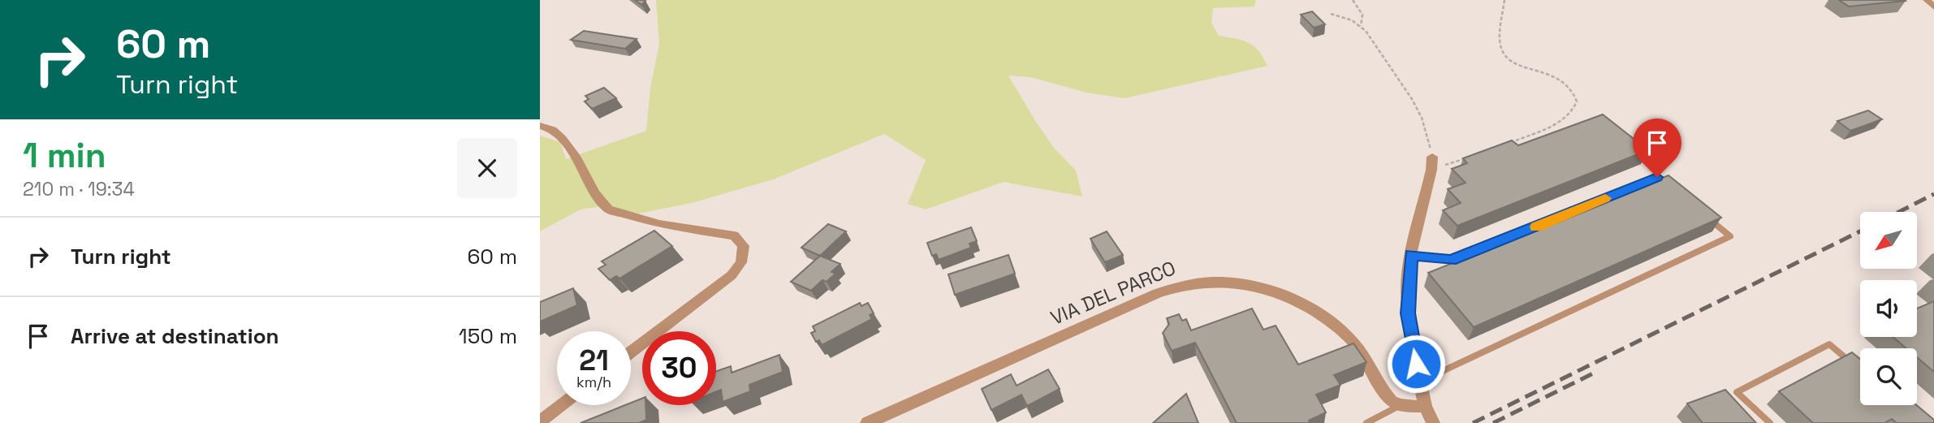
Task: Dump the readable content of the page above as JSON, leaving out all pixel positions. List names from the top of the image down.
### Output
{
  "streets": {
    "street": ["VIA DEL PARCO"]
  },
  "north": "bottom left",
  "page": {
    "turn": ["60 m", "Turn right"],
    "heading": ["1 min", "210 m · 19:34"],
    "list": [
      {
        "name": "Turn right",
        "value": "60 m"
      },
      {
        "name": "Arrive at destination",
        "value": "150 m"
      }
    ],
    "speed": "21 km/h",
    "limit": "30"
  }
}
